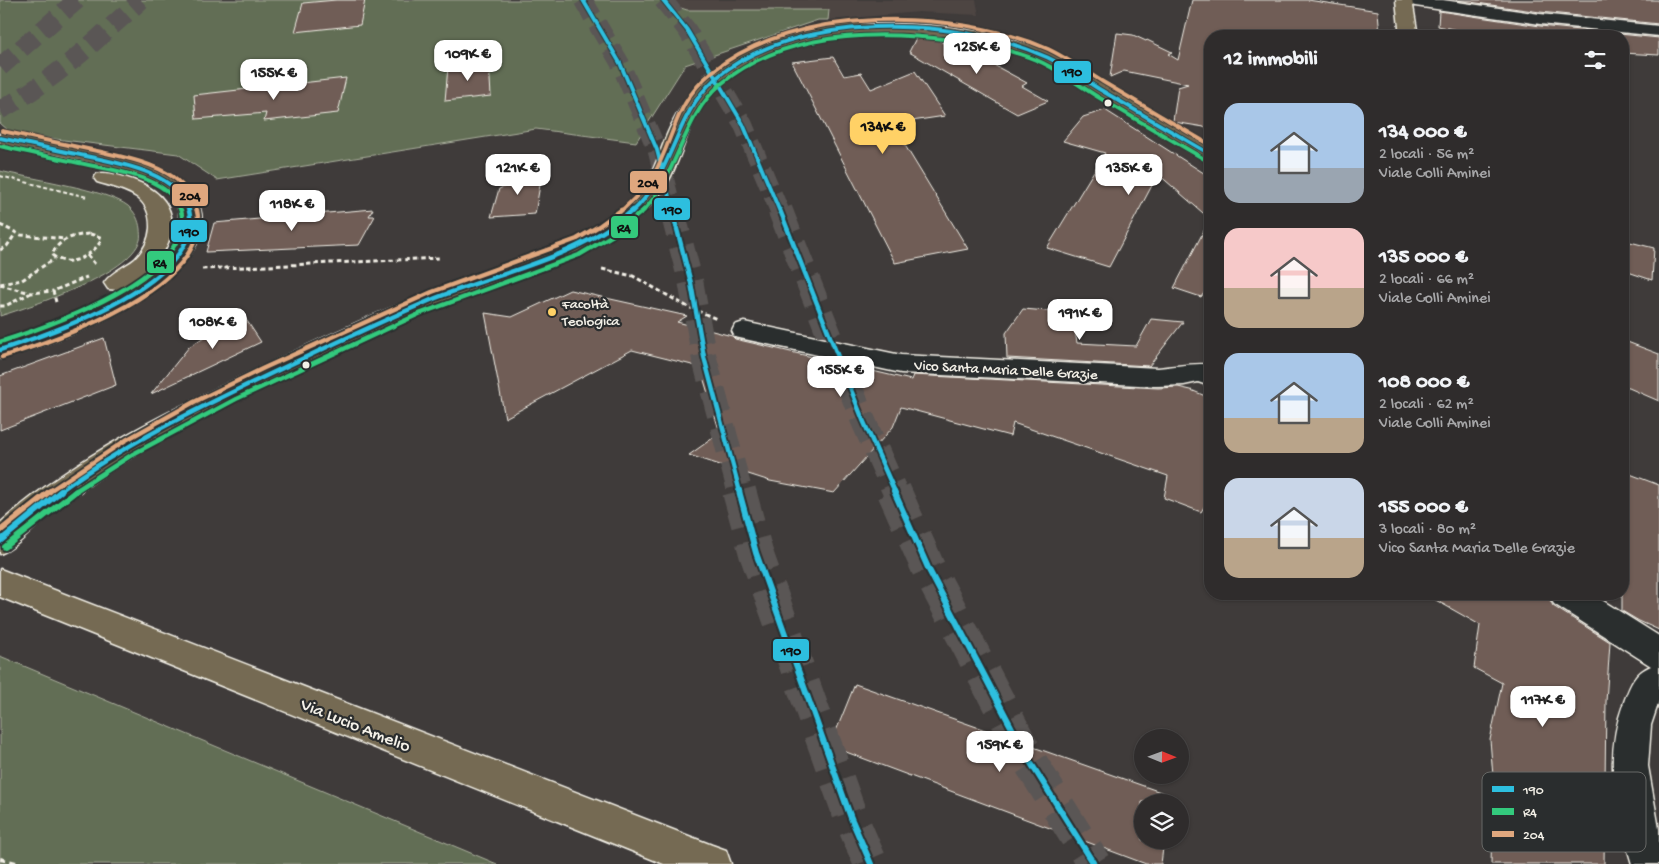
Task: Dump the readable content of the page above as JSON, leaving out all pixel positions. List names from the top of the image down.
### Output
{
  "streets": {
    "main road": ["Via Lucio Amelio"],
    "street": ["Vico Santa Maria Delle Grazie"]
  },
  "places": ["Facoltà Teologica"],
  "lines": ["transit line 190", "transit line 204", "transit line R4"],
  "legend": ["190", "R4", "204"],
  "north": "right",
  "page": {
    "heading": "12 immobili",
    "price": [
      "125K €",
      "109K €",
      "155K €",
      "134K €",
      "121K €",
      "135K €",
      "118K €",
      "191K €",
      "108K €",
      "155K €",
      "117K €",
      "159K €"
    ],
    "list": [
      {
        "name": "134 000 €",
        "note": "2 locali · 56 m² · Viale Colli Aminei"
      },
      {
        "name": "135 000 €",
        "note": "2 locali · 66 m² · Viale Colli Aminei"
      },
      {
        "name": "108 000 €",
        "note": "2 locali · 62 m² · Viale Colli Aminei"
      },
      {
        "name": "155 000 €",
        "note": "3 locali · 80 m² · Vico Santa Maria Delle Grazie"
      }
    ]
  }
}
